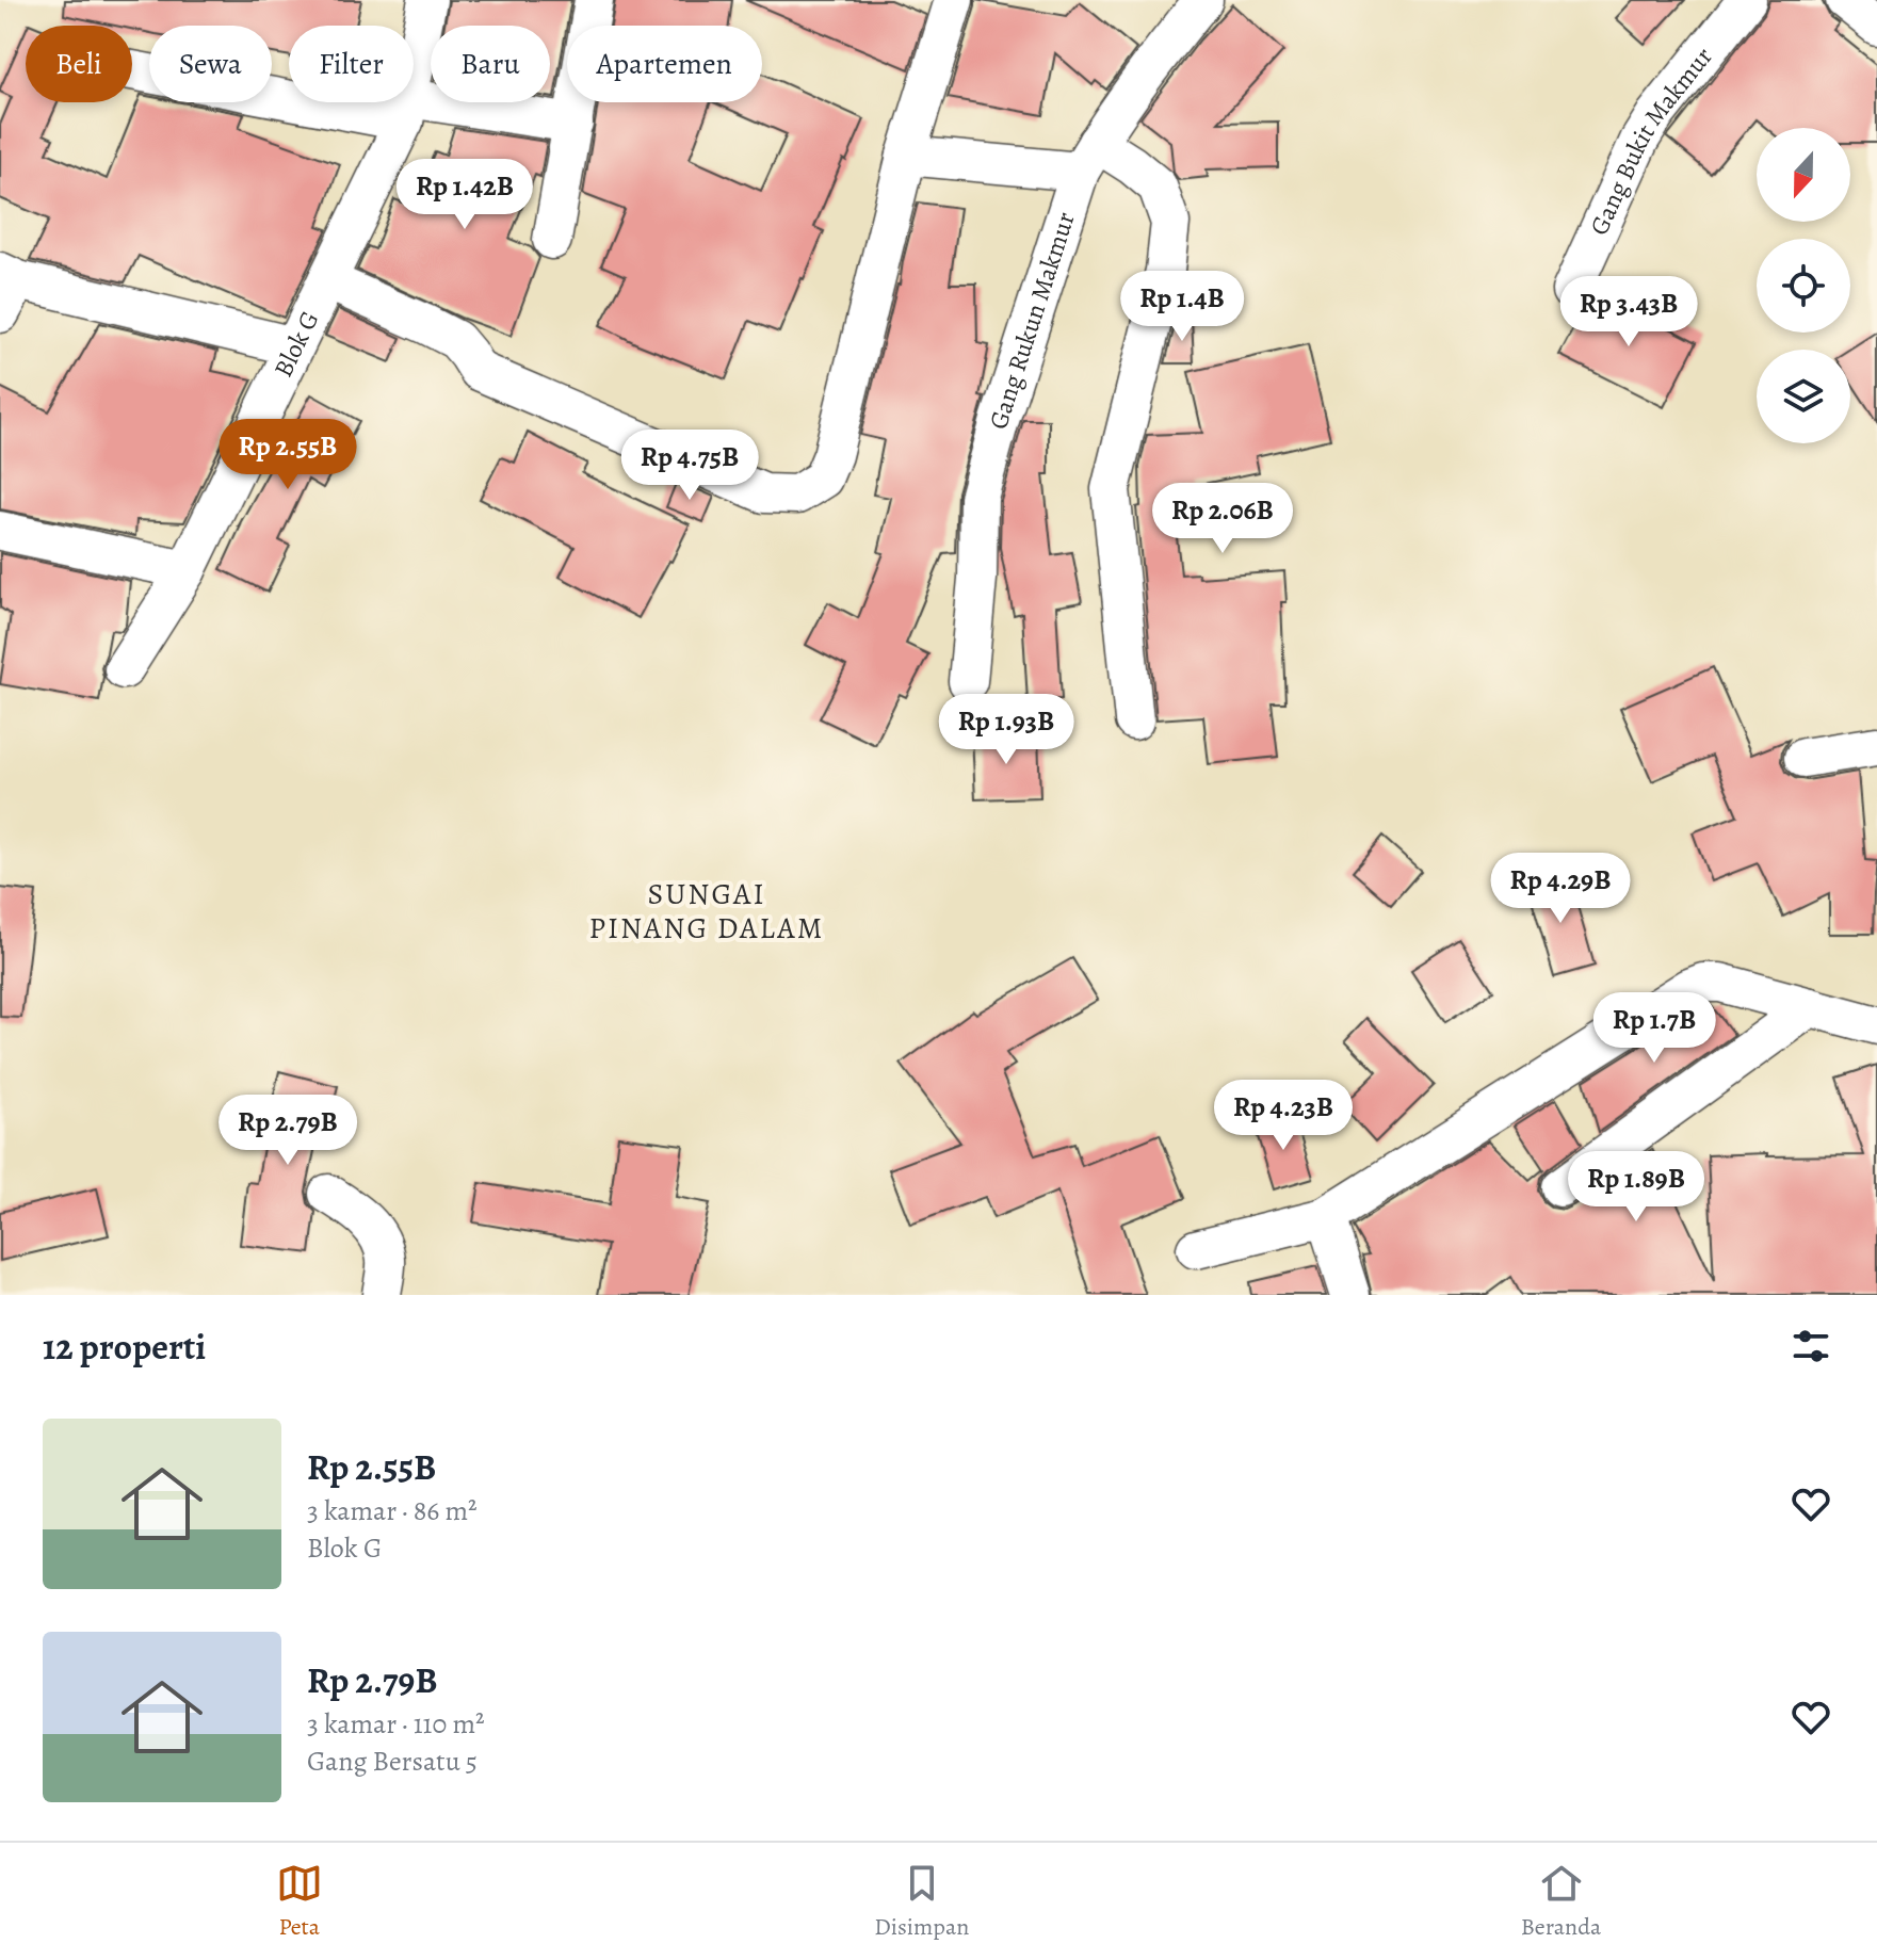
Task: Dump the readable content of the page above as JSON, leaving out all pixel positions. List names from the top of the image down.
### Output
{
  "streets": {
    "street": ["Gang Bukit Makmur", "Gang Rukun Makmur", "Blok G"]
  },
  "districts": ["SUNGAI PINANG DALAM"],
  "north": "bottom",
  "page": {
    "chip": [
      "Beli",
      "Sewa",
      "Filter",
      "Baru",
      "Apartemen"
    ],
    "price": [
      "Rp 1.42B",
      "Rp 1.4B",
      "Rp 3.43B",
      "Rp 2.55B",
      "Rp 4.75B",
      "Rp 2.06B",
      "Rp 1.93B",
      "Rp 4.29B",
      "Rp 1.7B",
      "Rp 4.23B",
      "Rp 2.79B",
      "Rp 1.89B"
    ],
    "heading": "12 properti",
    "list": [
      {
        "name": "Rp 2.55B",
        "note": "3 kamar · 86 m² · Blok G"
      },
      {
        "name": "Rp 2.79B",
        "note": "3 kamar · 110 m² · Gang Bersatu 5"
      }
    ],
    "tabs": ["Peta", "Disimpan", "Beranda"]
  }
}
